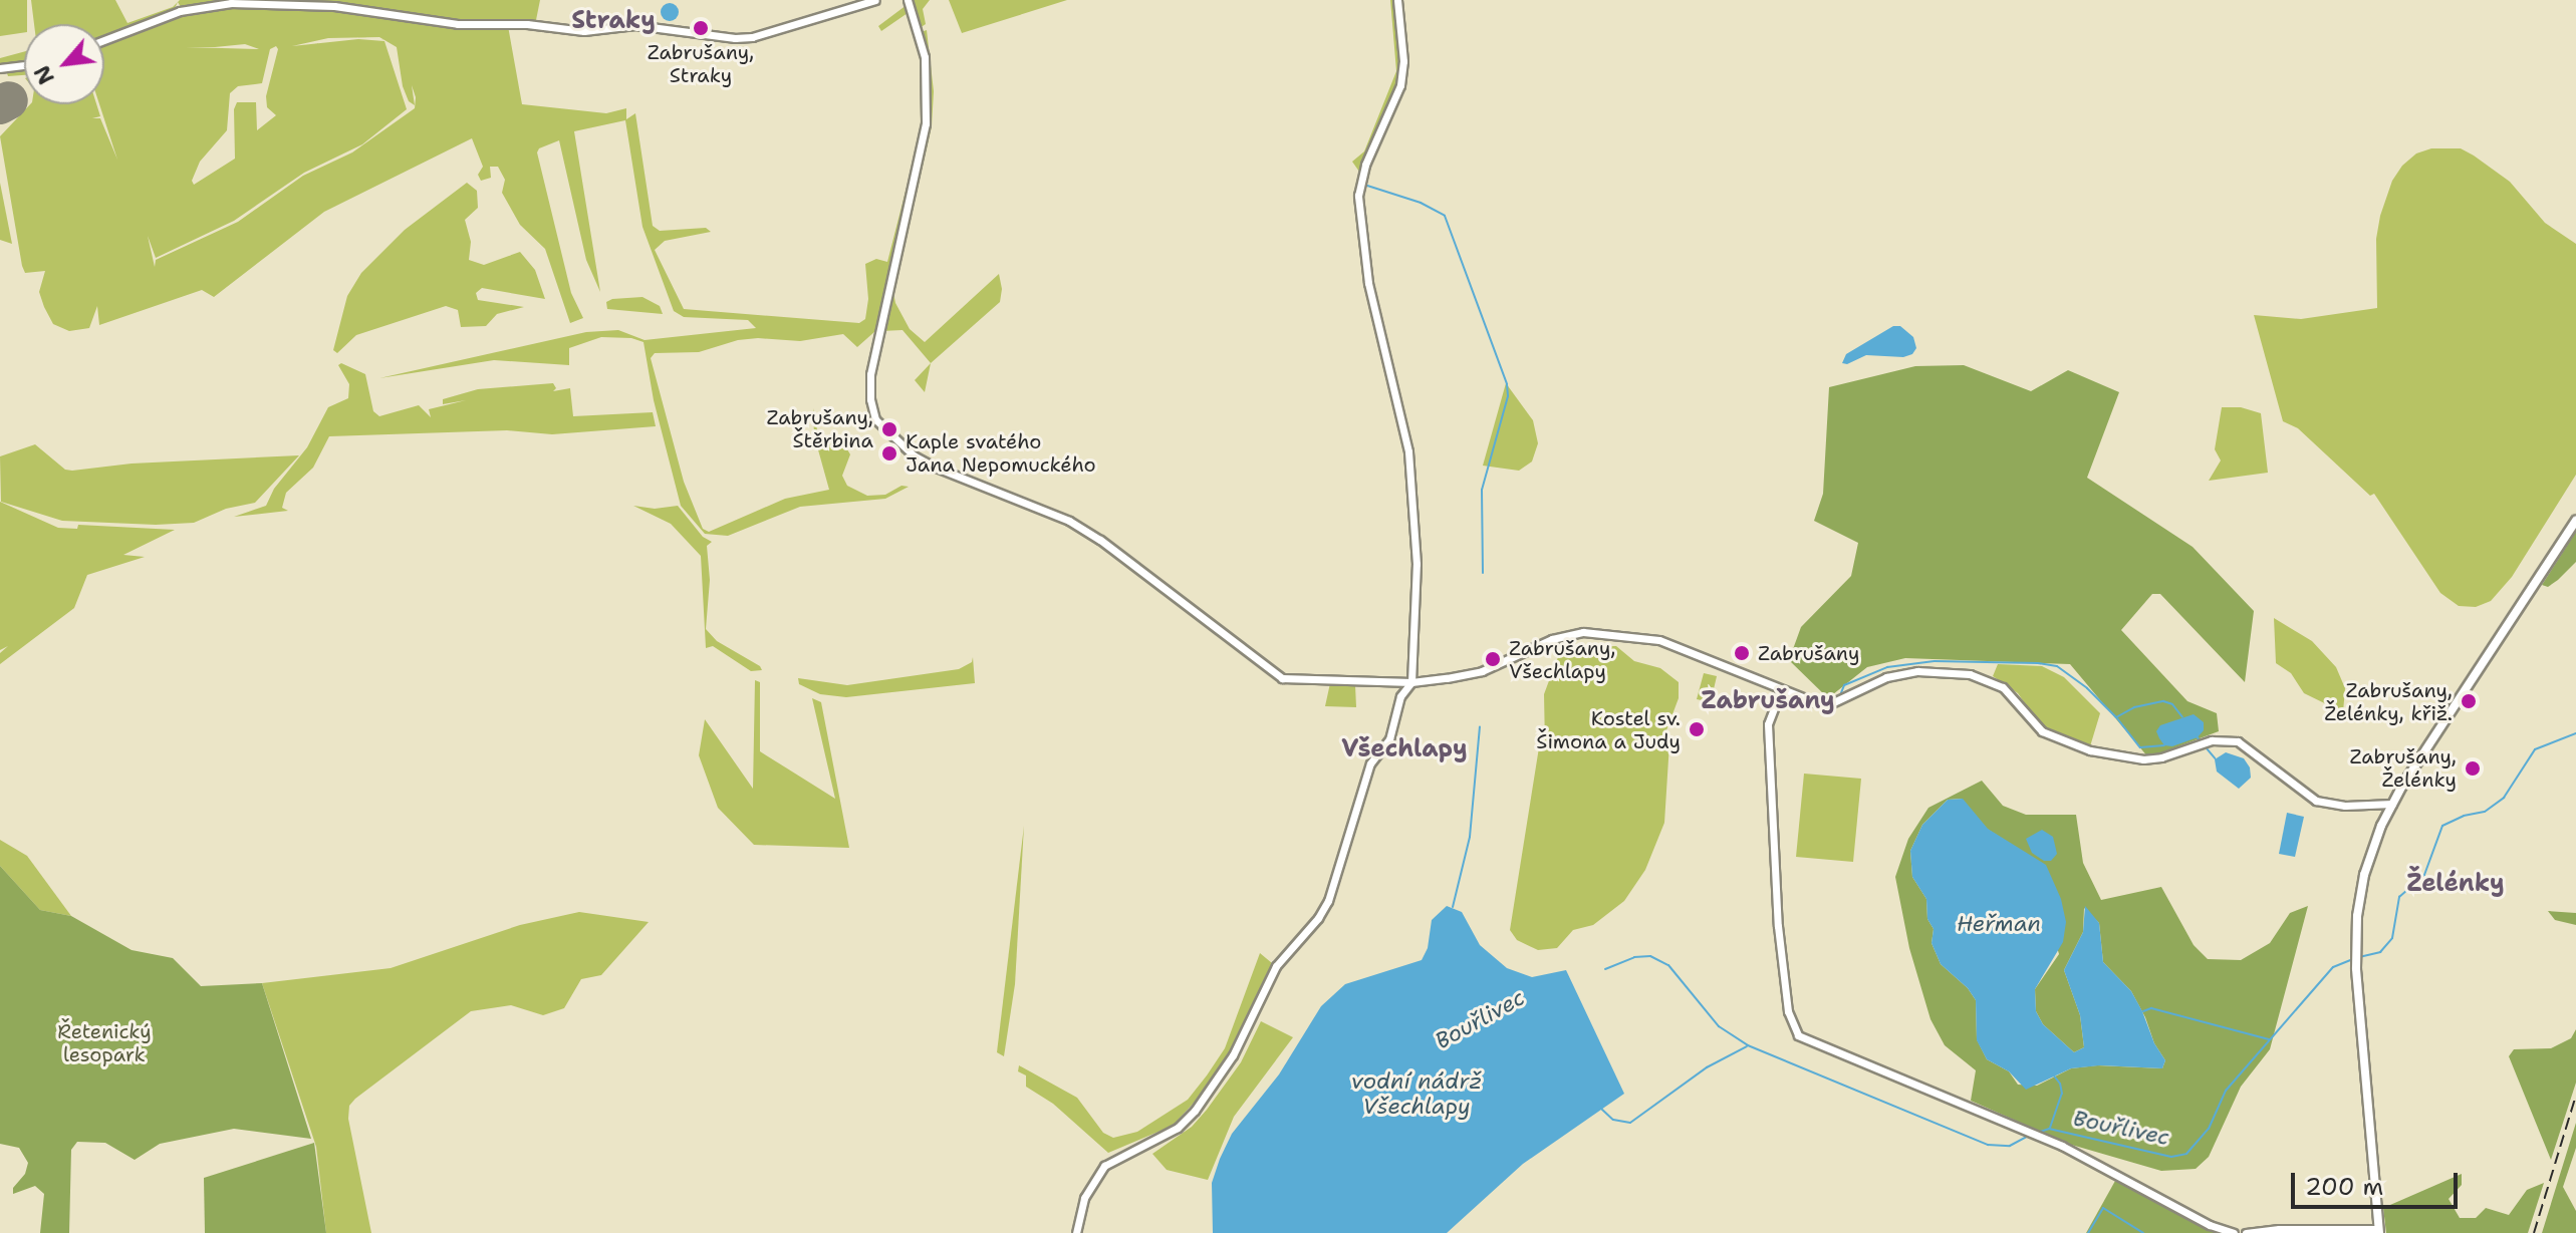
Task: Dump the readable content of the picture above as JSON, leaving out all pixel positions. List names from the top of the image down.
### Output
{
  "districts": [
    "Straky",
    "Zabrušany",
    "Všechlapy",
    "Želénky"
  ],
  "water": ["Heřman", "Bouřlivec", "vodní nádrž Všechlapy"],
  "parks": ["Řetenický lesopark"],
  "places": [
    "Zabrušany, Straky",
    "Zabrušany, Štěrbina",
    "Kaple svatého Jana Nepomuckého",
    "Zabrušany",
    "Zabrušany, Všechlapy",
    "Zabrušany, Želénky, křiž.",
    "Kostel sv. Šimona a Judy",
    "Zabrušany, Želénky"
  ],
  "scale_bar": "200 m",
  "north": "bottom left"
}
